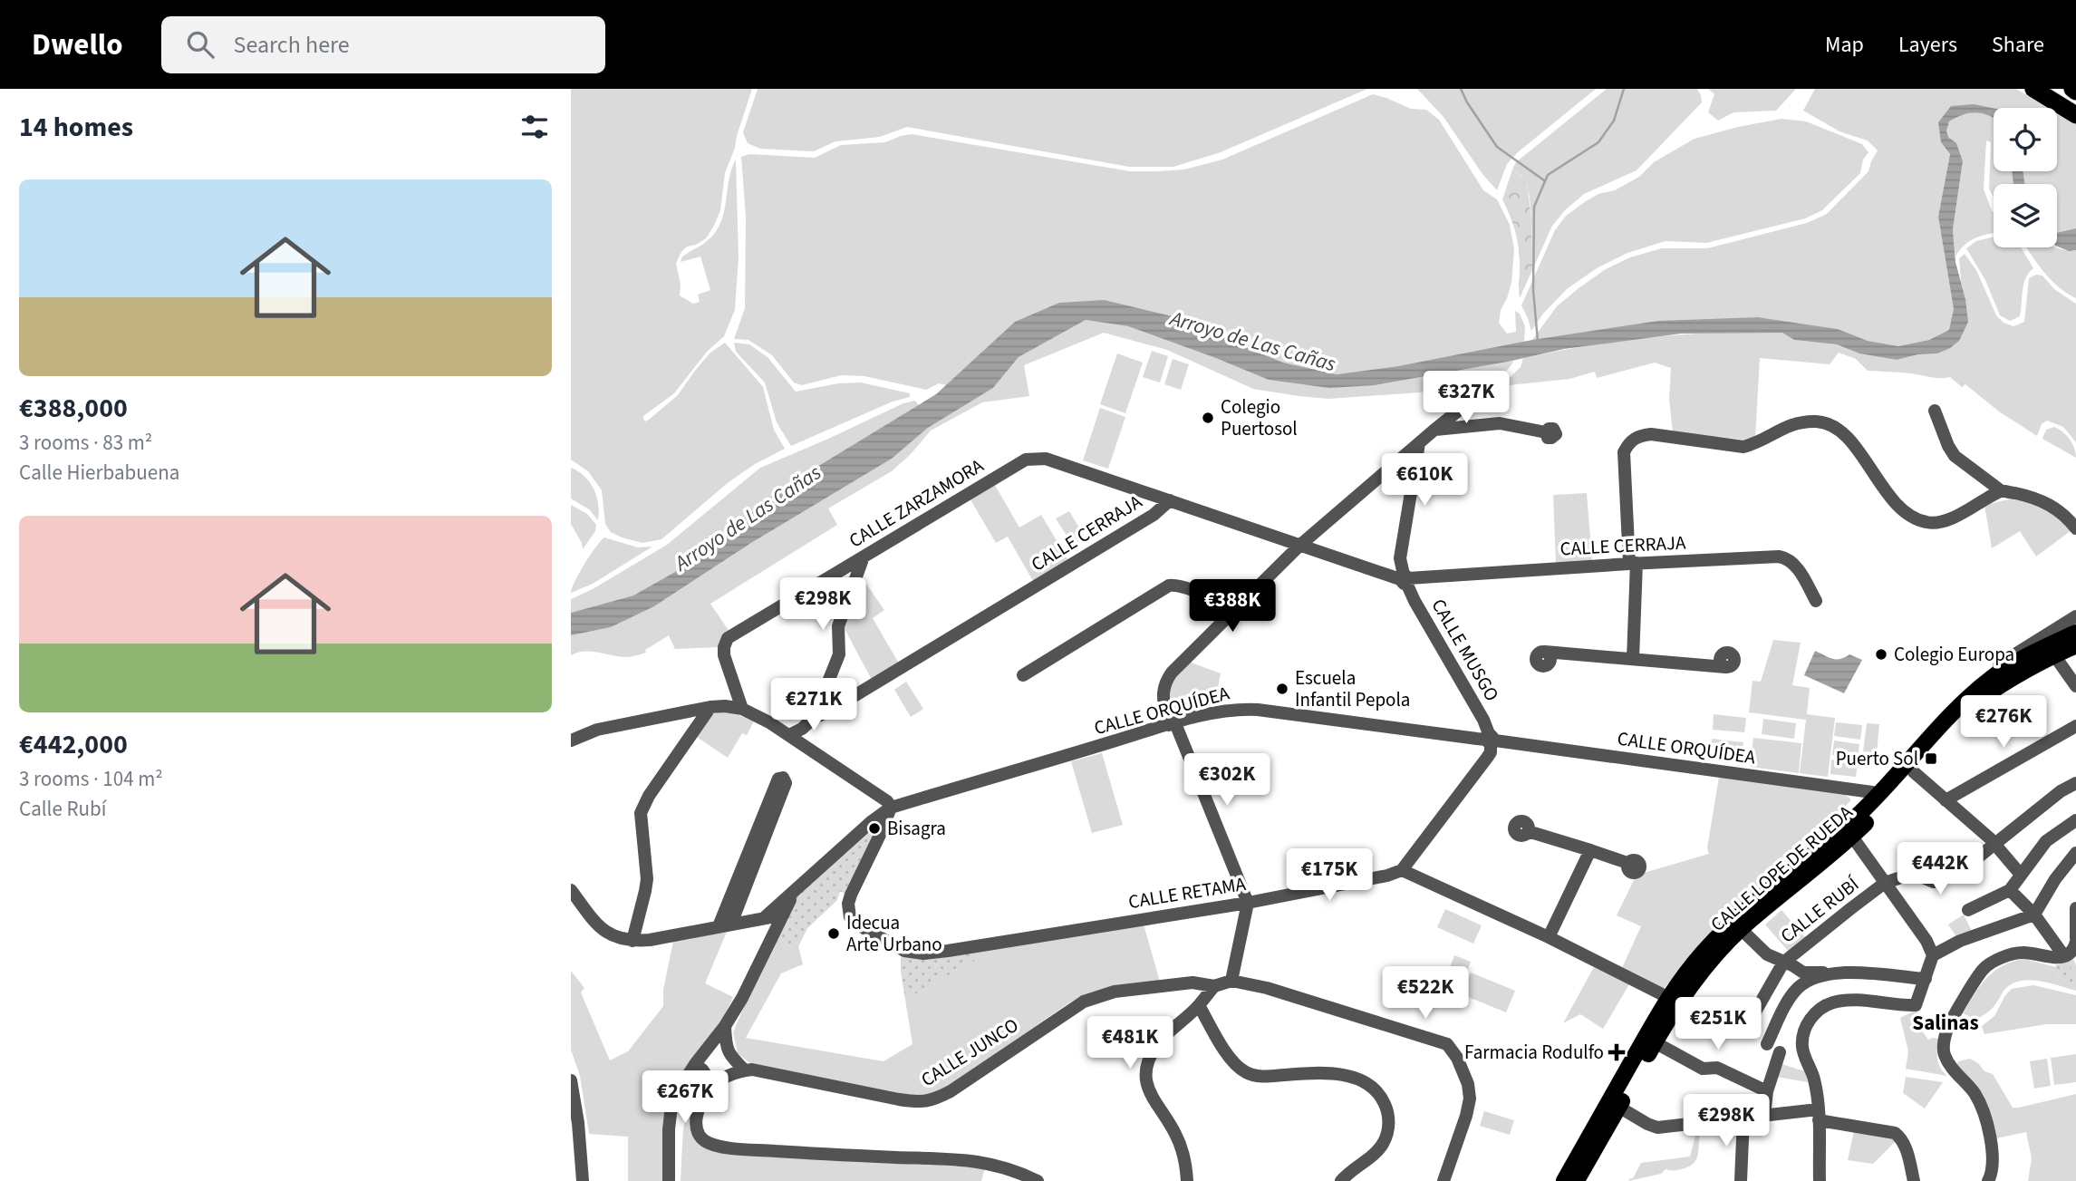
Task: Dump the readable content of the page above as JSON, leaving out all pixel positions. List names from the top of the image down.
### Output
{
  "streets": {
    "main road": ["CALLE LOPE DE RUEDA"],
    "street": [
      "CALLE ZARZAMORA",
      "CALLE CERRAJA",
      "CALLE MUSGO",
      "CALLE ORQUÍDEA",
      "CALLE RETAMA",
      "CALLE RUBÍ",
      "CALLE JUNCO"
    ]
  },
  "crossings": [
    ["CALLE ZARZAMORA", "CALLE CERRAJA"],
    ["CALLE CERRAJA", "CALLE MUSGO"],
    ["CALLE MUSGO", "CALLE ORQUÍDEA"],
    ["CALLE ORQUÍDEA", "CALLE LOPE DE RUEDA"],
    ["CALLE ORQUÍDEA", "CALLE RETAMA"]
  ],
  "districts": ["Salinas"],
  "water": ["Arroyo de Las Cañas"],
  "places": {
    "other": [
      "Colegio Puertosol",
      "Colegio Europa",
      "Escuela Infantil Pepola",
      "Bisagra",
      "Idecua Arte Urbano"
    ],
    "transit": ["Puerto Sol"],
    "health": ["Farmacia Rodulfo"]
  },
  "page": {
    "header": "Dwello",
    "search": "Search here",
    "nav": ["Map", "Layers", "Share"],
    "heading": "14 homes",
    "list": [
      {
        "name": "€388,000",
        "note": "3 rooms · 83 m² · Calle Hierbabuena"
      },
      {
        "name": "€442,000",
        "note": "3 rooms · 104 m² · Calle Rubí"
      }
    ],
    "price": [
      "€327K",
      "€610K",
      "€298K",
      "€388K",
      "€271K",
      "€276K",
      "€302K",
      "€442K",
      "€175K",
      "€522K",
      "€251K",
      "€481K",
      "€267K",
      "€298K"
    ]
  }
}
